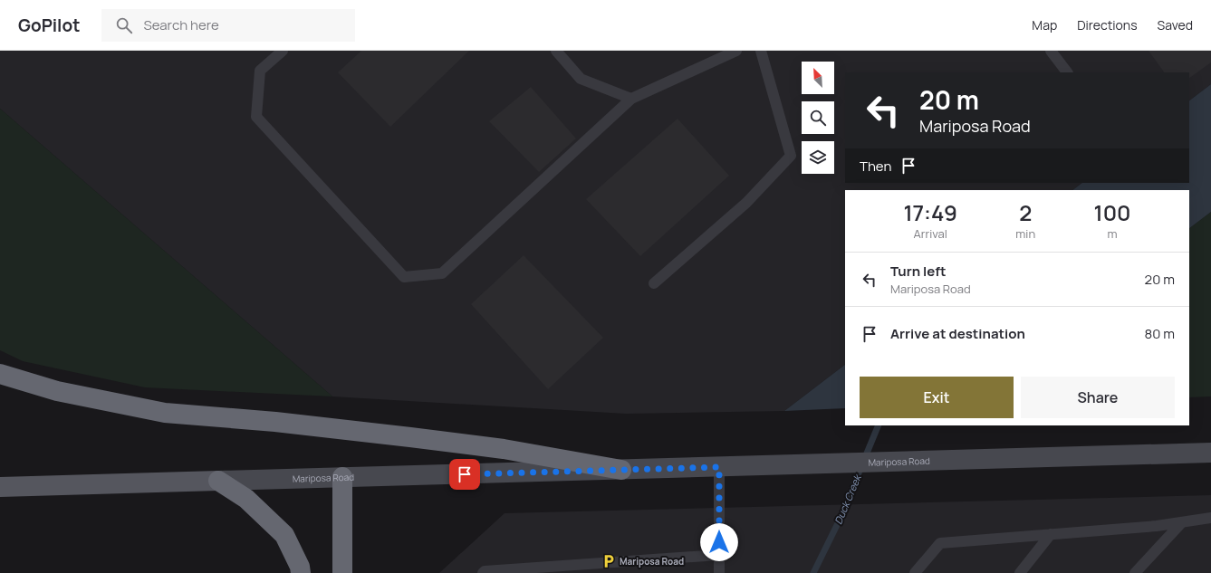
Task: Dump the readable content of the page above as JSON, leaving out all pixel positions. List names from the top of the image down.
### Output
{
  "streets": {
    "main road": ["Mariposa Road"]
  },
  "water": ["Duck Creek"],
  "places": {
    "parking": ["Mariposa Road"]
  },
  "north": "top left",
  "page": {
    "header": "GoPilot",
    "search": "Search here",
    "nav": ["Map", "Directions", "Saved"],
    "turn": ["20 m", "Mariposa Road"],
    "then": "Then",
    "eta": [
      "17:49",
      "Arrival",
      "2",
      "min",
      "100",
      "m"
    ],
    "list": [
      {
        "name": "Turn left",
        "note": "Mariposa Road",
        "value": "20 m"
      },
      {
        "name": "Arrive at destination",
        "value": "80 m"
      }
    ],
    "buttons": ["Exit", "Share"]
  }
}
